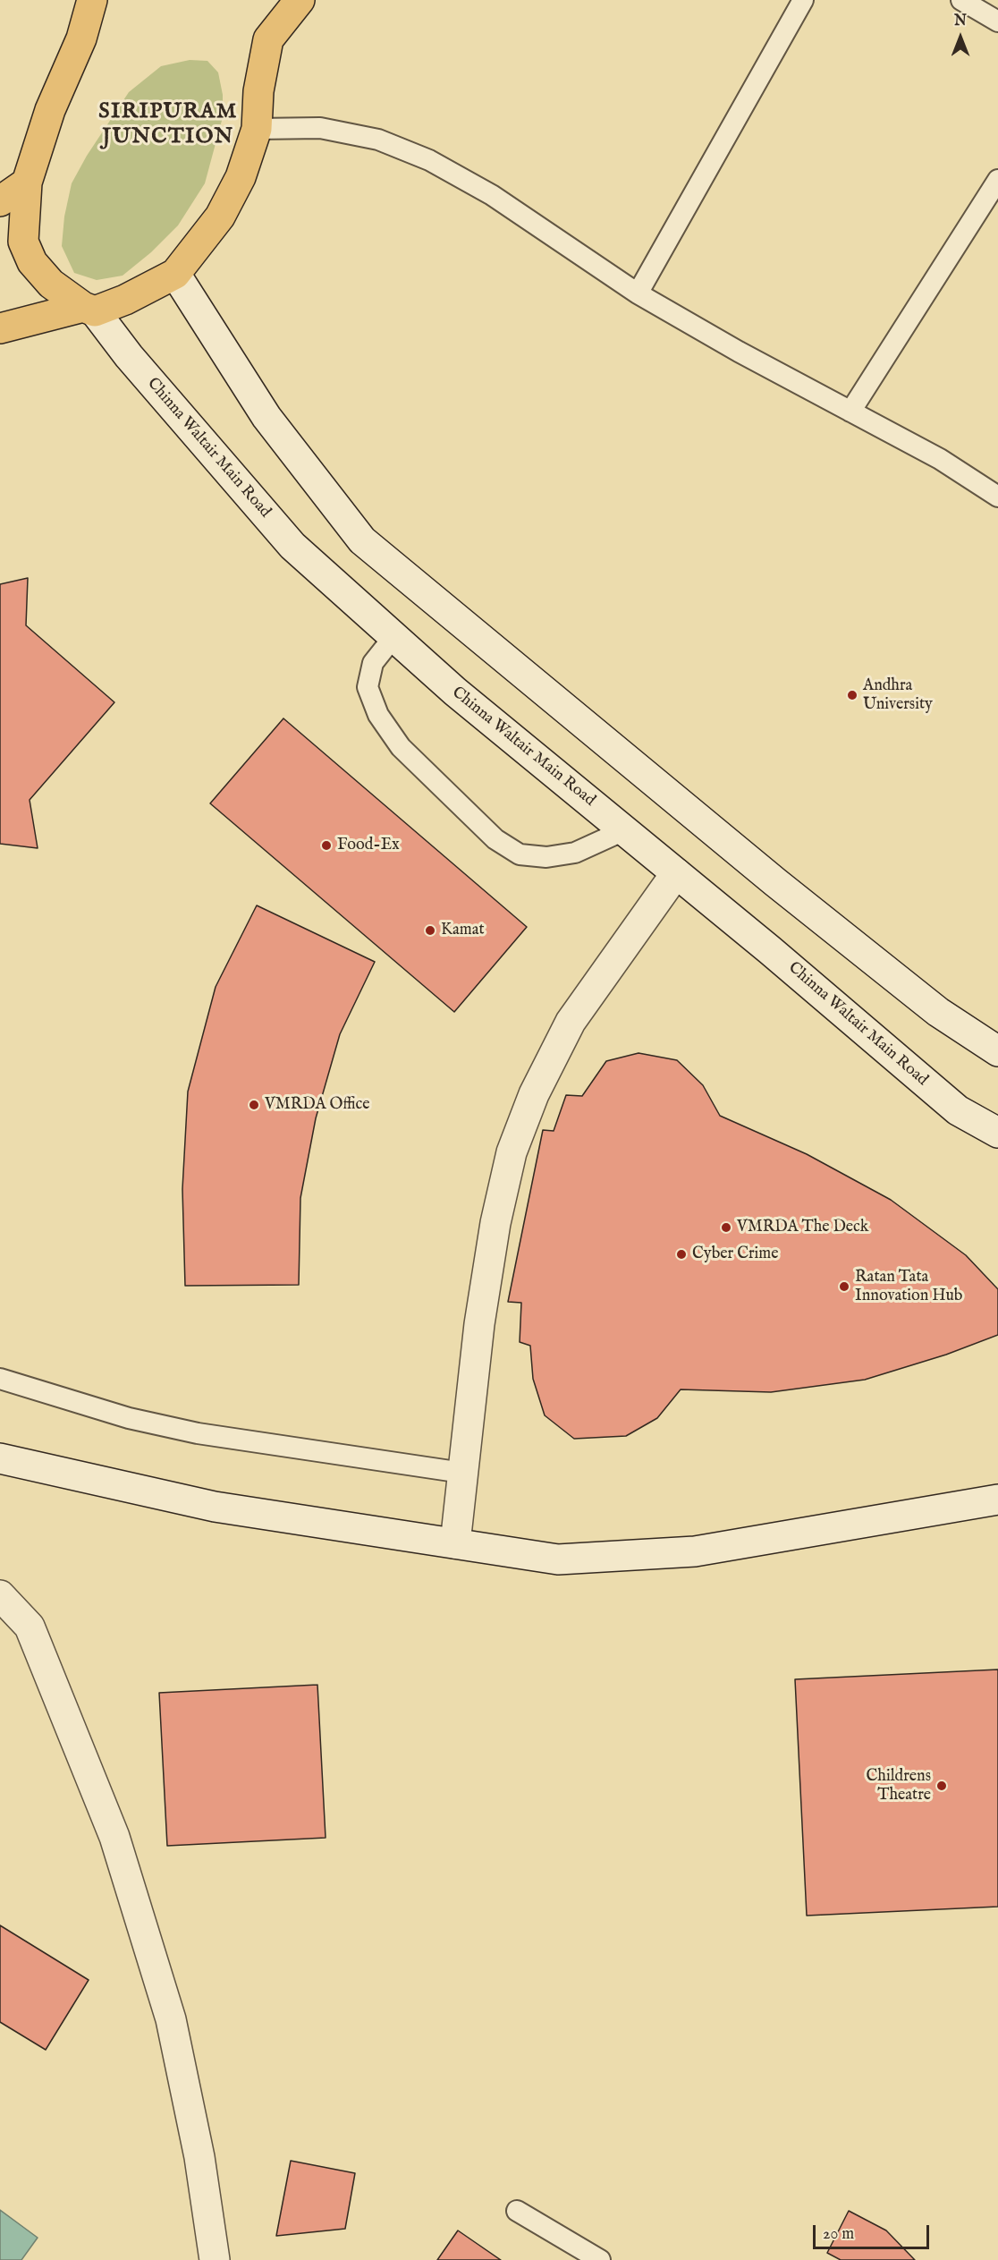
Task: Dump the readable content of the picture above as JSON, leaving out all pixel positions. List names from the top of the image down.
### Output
{
  "streets": {
    "street": ["Chinna Waltair Main Road"]
  },
  "districts": ["SIRIPURAM JUNCTION"],
  "places": [
    "Andhra University",
    "Food-Ex",
    "Kamat",
    "VMRDA Office",
    "VMRDA The Deck",
    "Cyber Crime",
    "Ratan Tata Innovation Hub",
    "Childrens Theatre"
  ],
  "scale_bar": "20 m",
  "north": "top"
}
